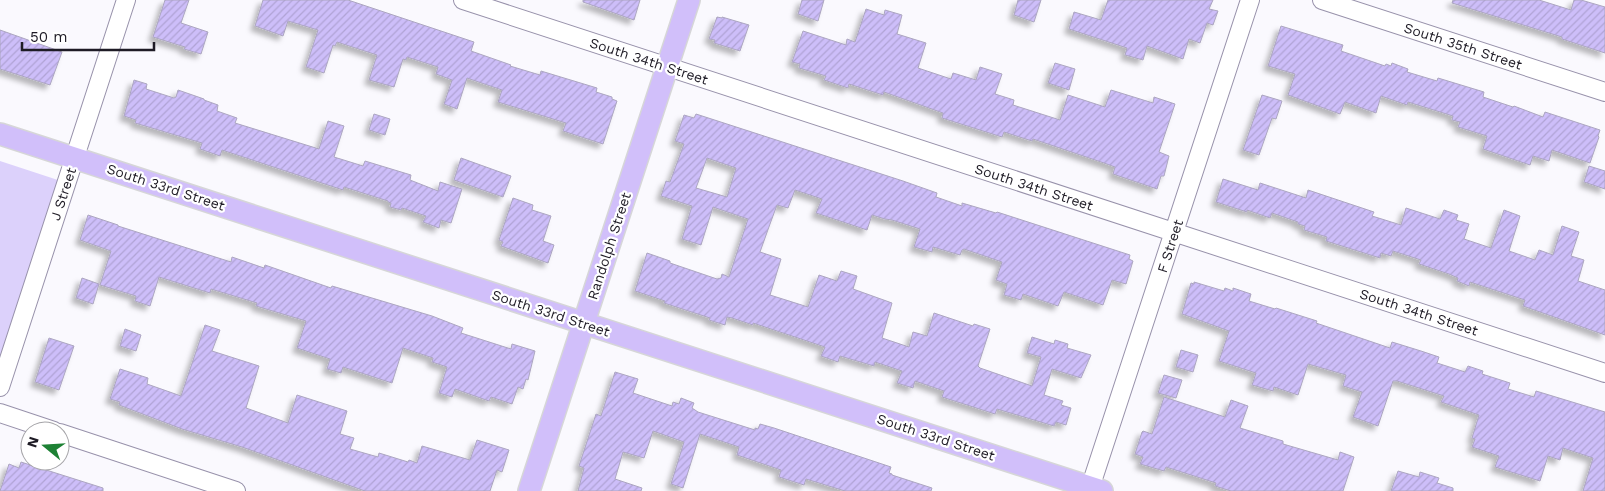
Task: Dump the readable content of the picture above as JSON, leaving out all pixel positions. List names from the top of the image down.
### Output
{
  "streets": {
    "main road": ["South 33rd Street", "Randolph Street"],
    "street": [
      "South 35th Street",
      "South 34th Street",
      "J Street",
      "F Street"
    ]
  },
  "crossings": [
    ["South 34th Street", "Randolph Street"],
    ["South 34th Street", "F Street"],
    ["South 33rd Street", "J Street"],
    ["South 33rd Street", "Randolph Street"],
    ["South 33rd Street", "F Street"]
  ],
  "scale_bar": "50 m",
  "north": "left"
}
